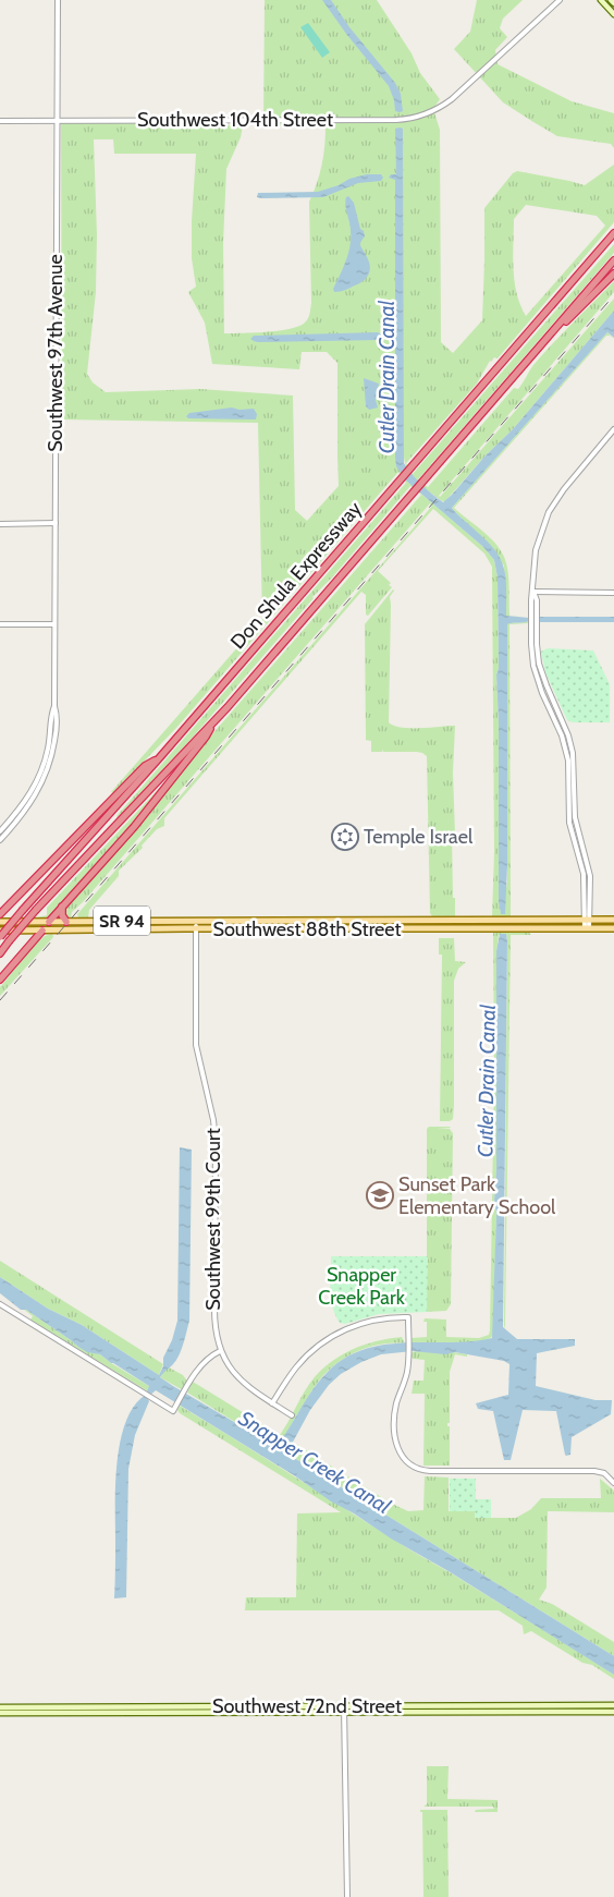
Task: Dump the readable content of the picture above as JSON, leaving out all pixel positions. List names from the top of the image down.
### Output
{
  "streets": {
    "highway": ["Don Shula Expressway"],
    "main road": ["SR 94", "Southwest 88th Street", "Southwest 72nd Street"],
    "street": ["Southwest 104th Street", "Southwest 97th Avenue", "Southwest 99th Court"]
  },
  "crossings": [
    ["Southwest 104th Street", "Southwest 97th Avenue"],
    ["Don Shula Expressway", "Southwest 88th Street"],
    ["Southwest 88th Street", "Southwest 99th Court"]
  ],
  "water": ["Cutler Drain Canal", "Snapper Creek Canal"],
  "parks": ["Snapper Creek Park"],
  "places": {
    "synagogue": ["Temple Israel"],
    "school or university": ["Sunset Park Elementary School"]
  }
}
